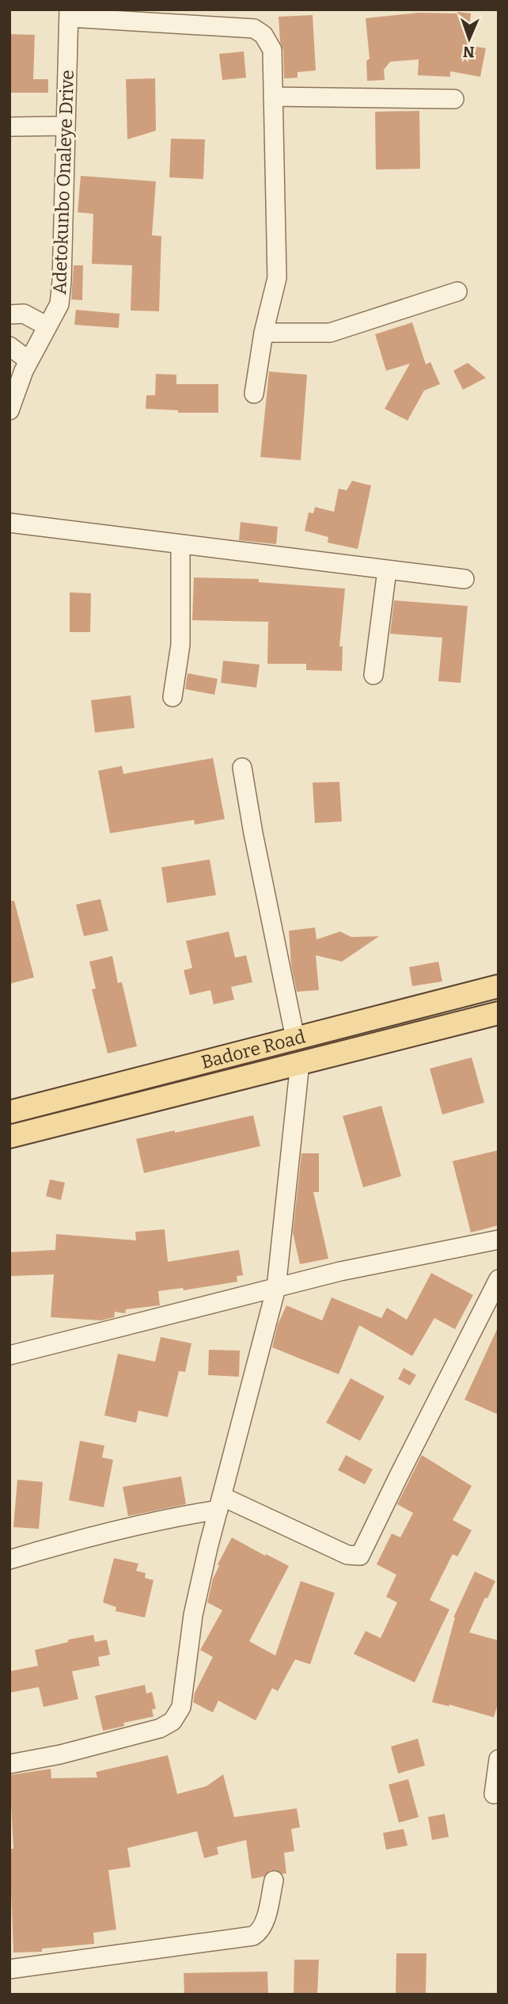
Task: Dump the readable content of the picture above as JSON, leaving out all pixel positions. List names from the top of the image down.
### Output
{
  "streets": {
    "main road": ["Badore Road"],
    "street": ["Adetokunbo Onaleye Drive"]
  },
  "north": "bottom"
}
